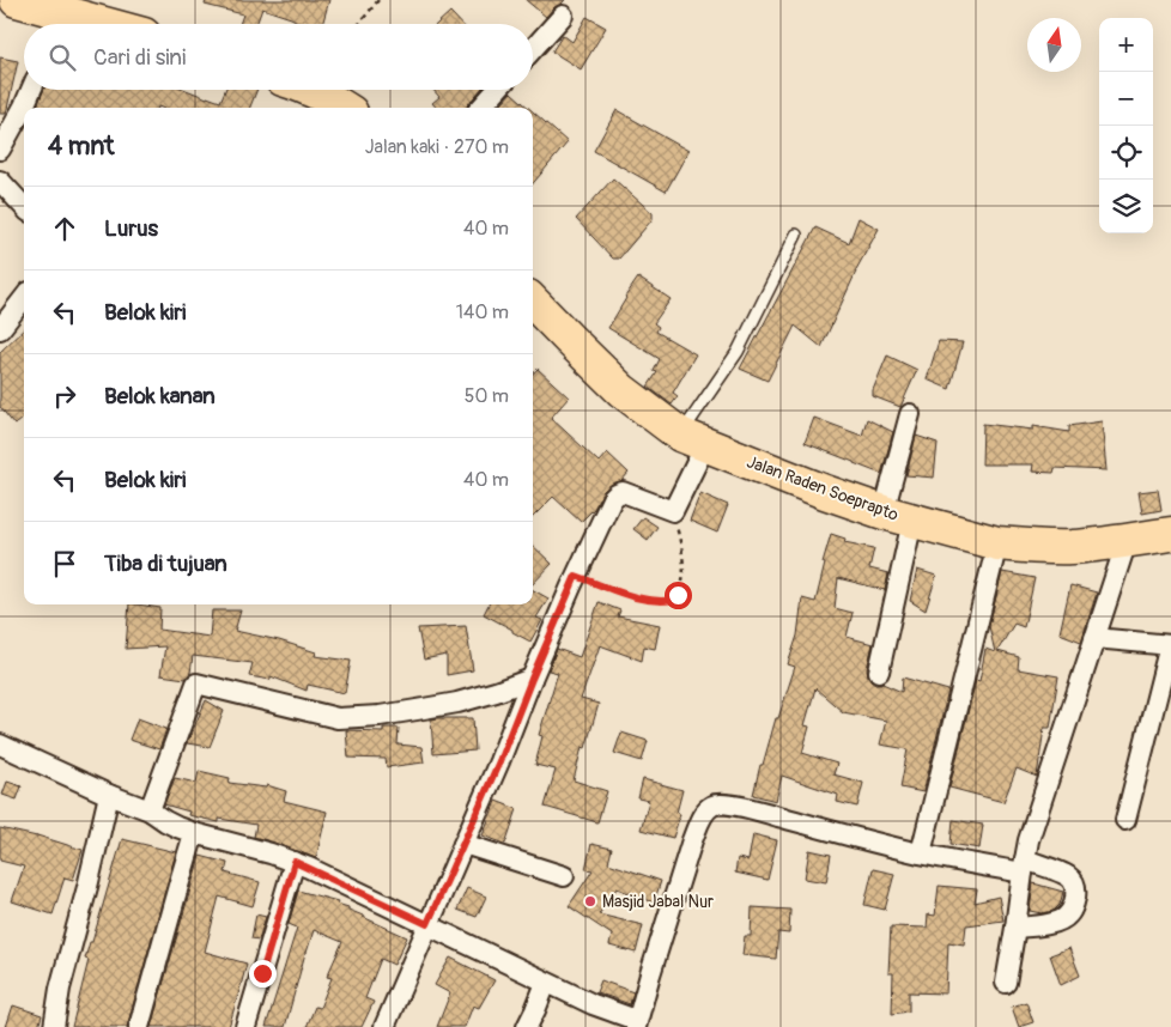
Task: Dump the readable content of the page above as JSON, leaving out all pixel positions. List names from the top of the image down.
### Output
{
  "streets": {
    "highway": ["Jalan Raden Soeprapto"]
  },
  "places": ["Masjid Jabal Nur"],
  "north": "top",
  "page": {
    "map_buttons": ["+", "−"],
    "search": "Cari di sini",
    "heading": ["4 mnt", "Jalan kaki · 270 m"],
    "list": [
      ["Lurus", "40 m"],
      ["Belok kiri", "140 m"],
      ["Belok kanan", "50 m"],
      ["Belok kiri", "40 m"],
      "Tiba di tujuan"
    ]
  }
}
